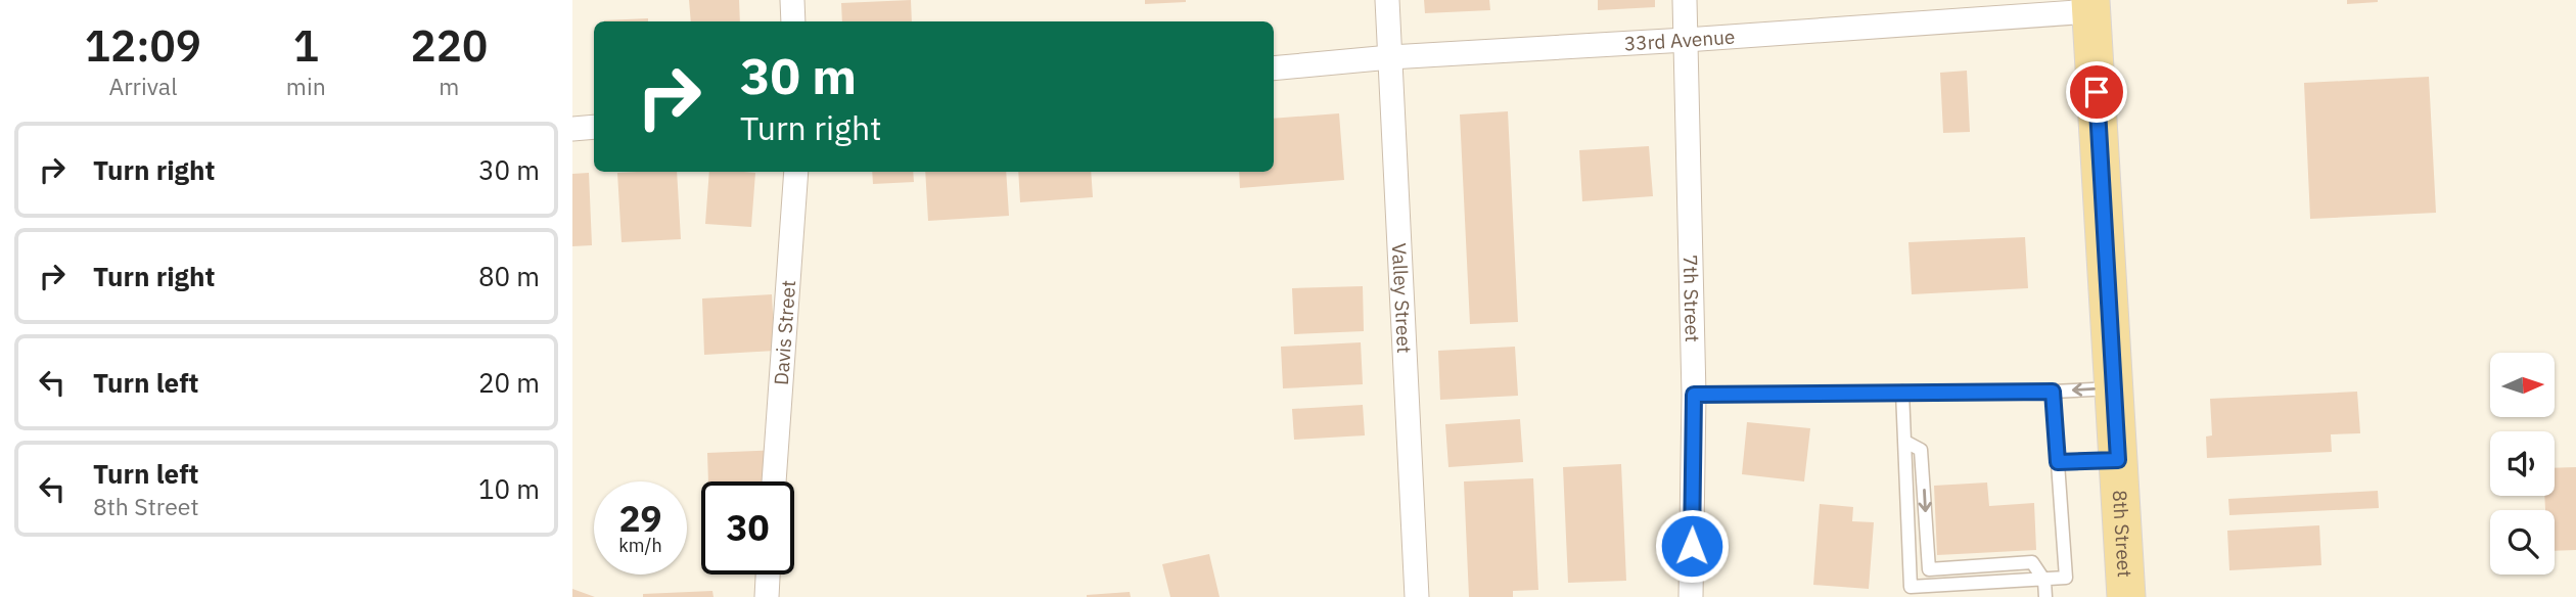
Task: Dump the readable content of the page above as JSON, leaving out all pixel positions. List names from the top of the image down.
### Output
{
  "streets": {
    "main road": ["8th Street"],
    "street": [
      "33rd Avenue",
      "Valley Street",
      "7th Street",
      "Davis Street"
    ]
  },
  "crossings": [
    ["33rd Avenue", "Valley Street"],
    ["33rd Avenue", "7th Street"],
    ["33rd Avenue", "8th Street"]
  ],
  "north": "right",
  "page": {
    "eta": [
      "12:09",
      "Arrival",
      "1",
      "min",
      "220",
      "m"
    ],
    "turn": ["30 m", "Turn right"],
    "list": [
      {
        "name": "Turn right",
        "value": "30 m"
      },
      {
        "name": "Turn right",
        "value": "80 m"
      },
      {
        "name": "Turn left",
        "value": "20 m"
      },
      {
        "name": "Turn left",
        "note": "8th Street",
        "value": "10 m"
      }
    ],
    "speed": "29 km/h",
    "limit": "30"
  }
}
